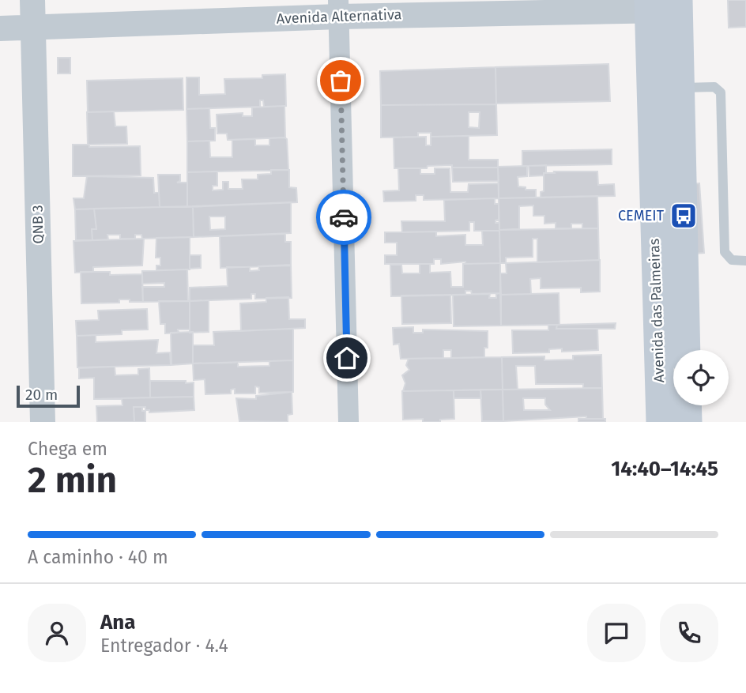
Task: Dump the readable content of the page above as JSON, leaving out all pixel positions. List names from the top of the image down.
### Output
{
  "streets": {
    "main road": ["Avenida das Palmeiras"],
    "street": ["Avenida Alternativa", "QNB 3"]
  },
  "crossings": [
    ["Avenida Alternativa", "QNB 3"],
    ["Avenida Alternativa", "Avenida das Palmeiras"]
  ],
  "places": {
    "bus stop": ["CEMEIT"]
  },
  "scale_bar": "20 m",
  "page": {
    "scale": "20 m",
    "heading": ["2 min", "Chega em", "14:40–14:45"],
    "panel": ["Ana", "Entregador · 4.4"],
    "bar": "A caminho · 40 m"
  }
}
